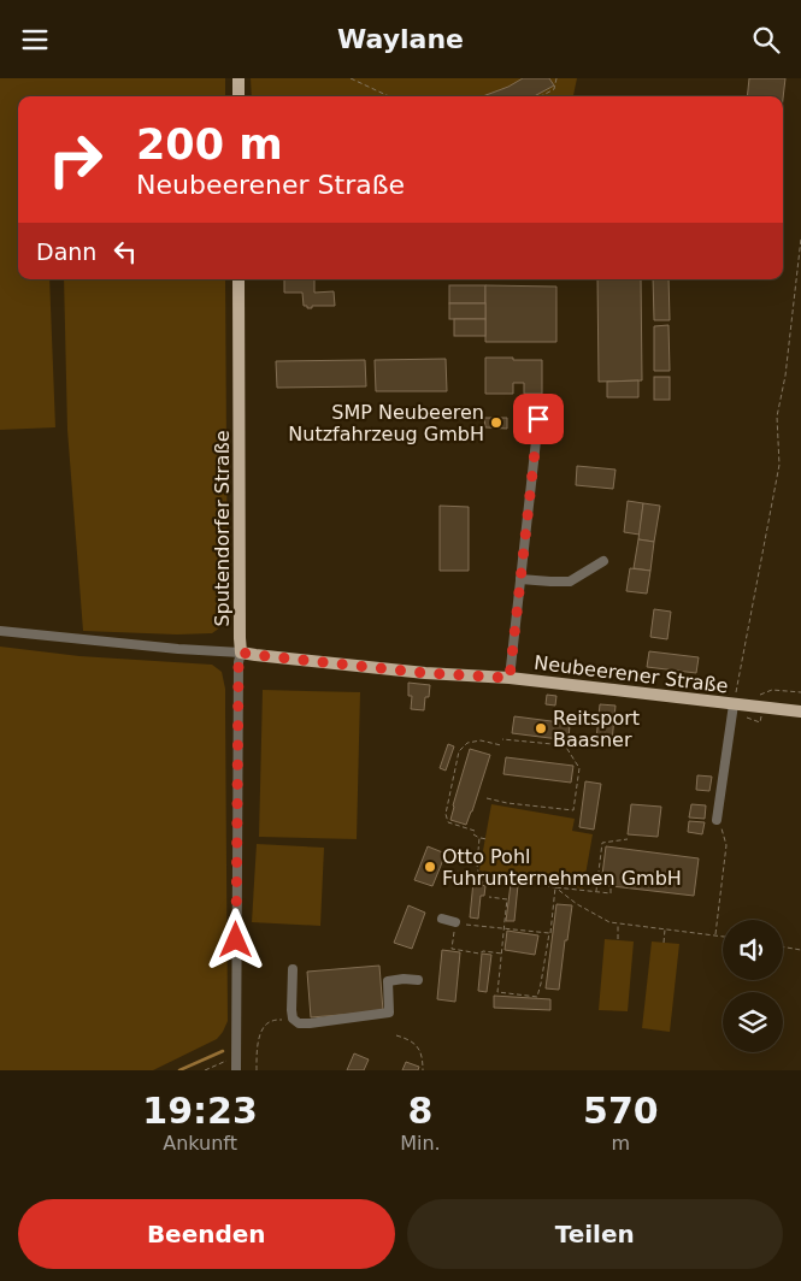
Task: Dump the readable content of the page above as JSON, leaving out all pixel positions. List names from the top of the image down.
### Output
{
  "streets": {
    "main road": ["Sputendorfer Straße", "Neubeerener Straße"]
  },
  "crossings": [
    ["Sputendorfer Straße", "Neubeerener Straße"]
  ],
  "places": ["SMP Neubeeren Nutzfahrzeug GmbH", "Reitsport Baasner", "Otto Pohl Fuhrunternehmen GmbH"],
  "page": {
    "header": "Waylane",
    "turn": ["200 m", "Neubeerener Straße"],
    "then": "Dann",
    "eta": [
      "19:23",
      "Ankunft",
      "8",
      "Min.",
      "570",
      "m"
    ],
    "buttons": ["Beenden", "Teilen"]
  }
}
